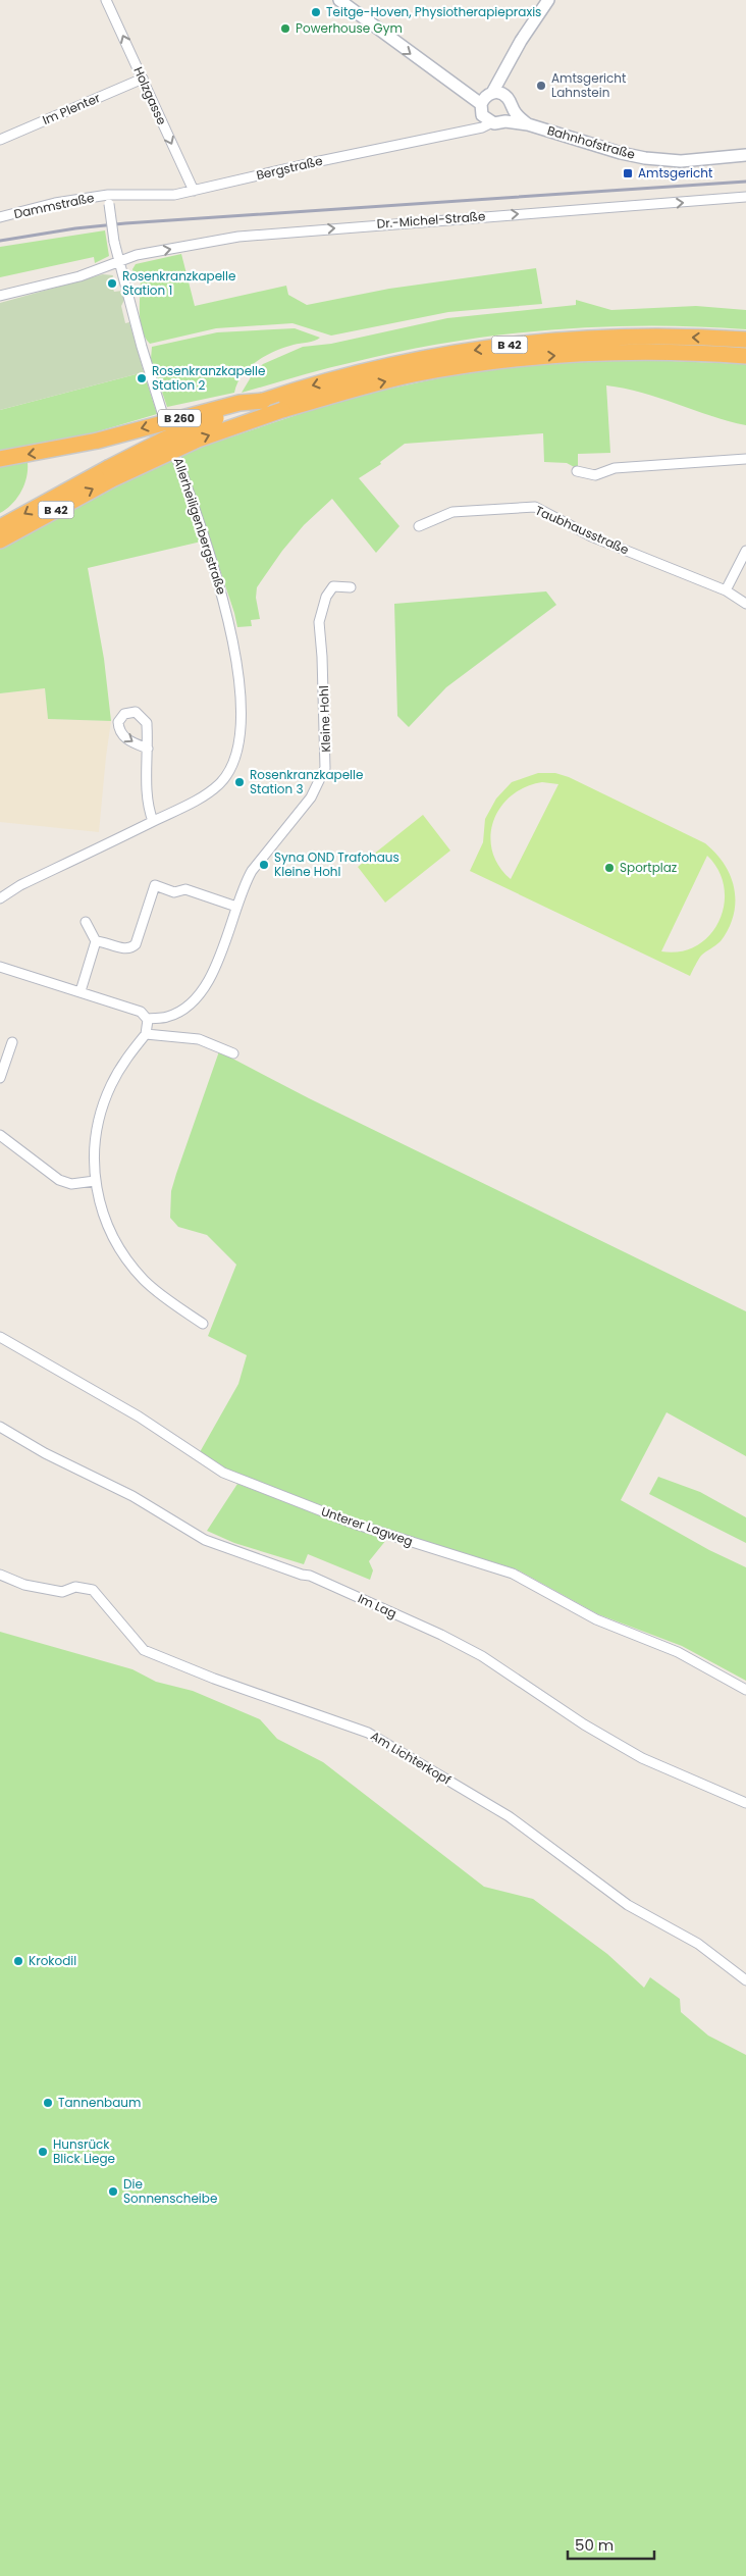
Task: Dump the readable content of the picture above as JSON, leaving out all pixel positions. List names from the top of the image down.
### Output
{
  "streets": {
    "highway": ["B 42", "B 260"],
    "street": [
      "Holzgasse",
      "Im Plenter",
      "Bahnhofstraße",
      "Bergstraße",
      "Dammstraße",
      "Dr.-Michel-Straße",
      "Allerheiligenbergstraße",
      "Taubhausstraße",
      "Kleine Hohl",
      "Unterer Lagweg",
      "Im Lag",
      "Am Lichterkopf"
    ]
  },
  "crossings": [
    ["Holzgasse", "Im Plenter"],
    ["Holzgasse", "Bergstraße"],
    ["Bahnhofstraße", "Bergstraße"],
    ["Bergstraße", "Dammstraße"],
    ["Bergstraße", "Allerheiligenbergstraße"],
    ["Dammstraße", "Allerheiligenbergstraße"],
    ["Dr.-Michel-Straße", "Allerheiligenbergstraße"],
    ["B 42", "B 260"]
  ],
  "one_way": ["Dr.-Michel-Straße"],
  "places": {
    "other": [
      "Teitge-Hoven, Physiotherapiepraxis",
      "Powerhouse Gym",
      "Amtsgericht Lahnstein",
      "Rosenkranzkapelle Station 1",
      "Rosenkranzkapelle Station 2",
      "Rosenkranzkapelle Station 3",
      "Syna OND Trafohaus Kleine Hohl",
      "Sportplaz",
      "Krokodil",
      "Tannenbaum",
      "Hunsrück Blick Liege",
      "Die Sonnenscheibe"
    ],
    "transit": ["Amtsgericht"]
  },
  "scale_bar": "50 m"
}
